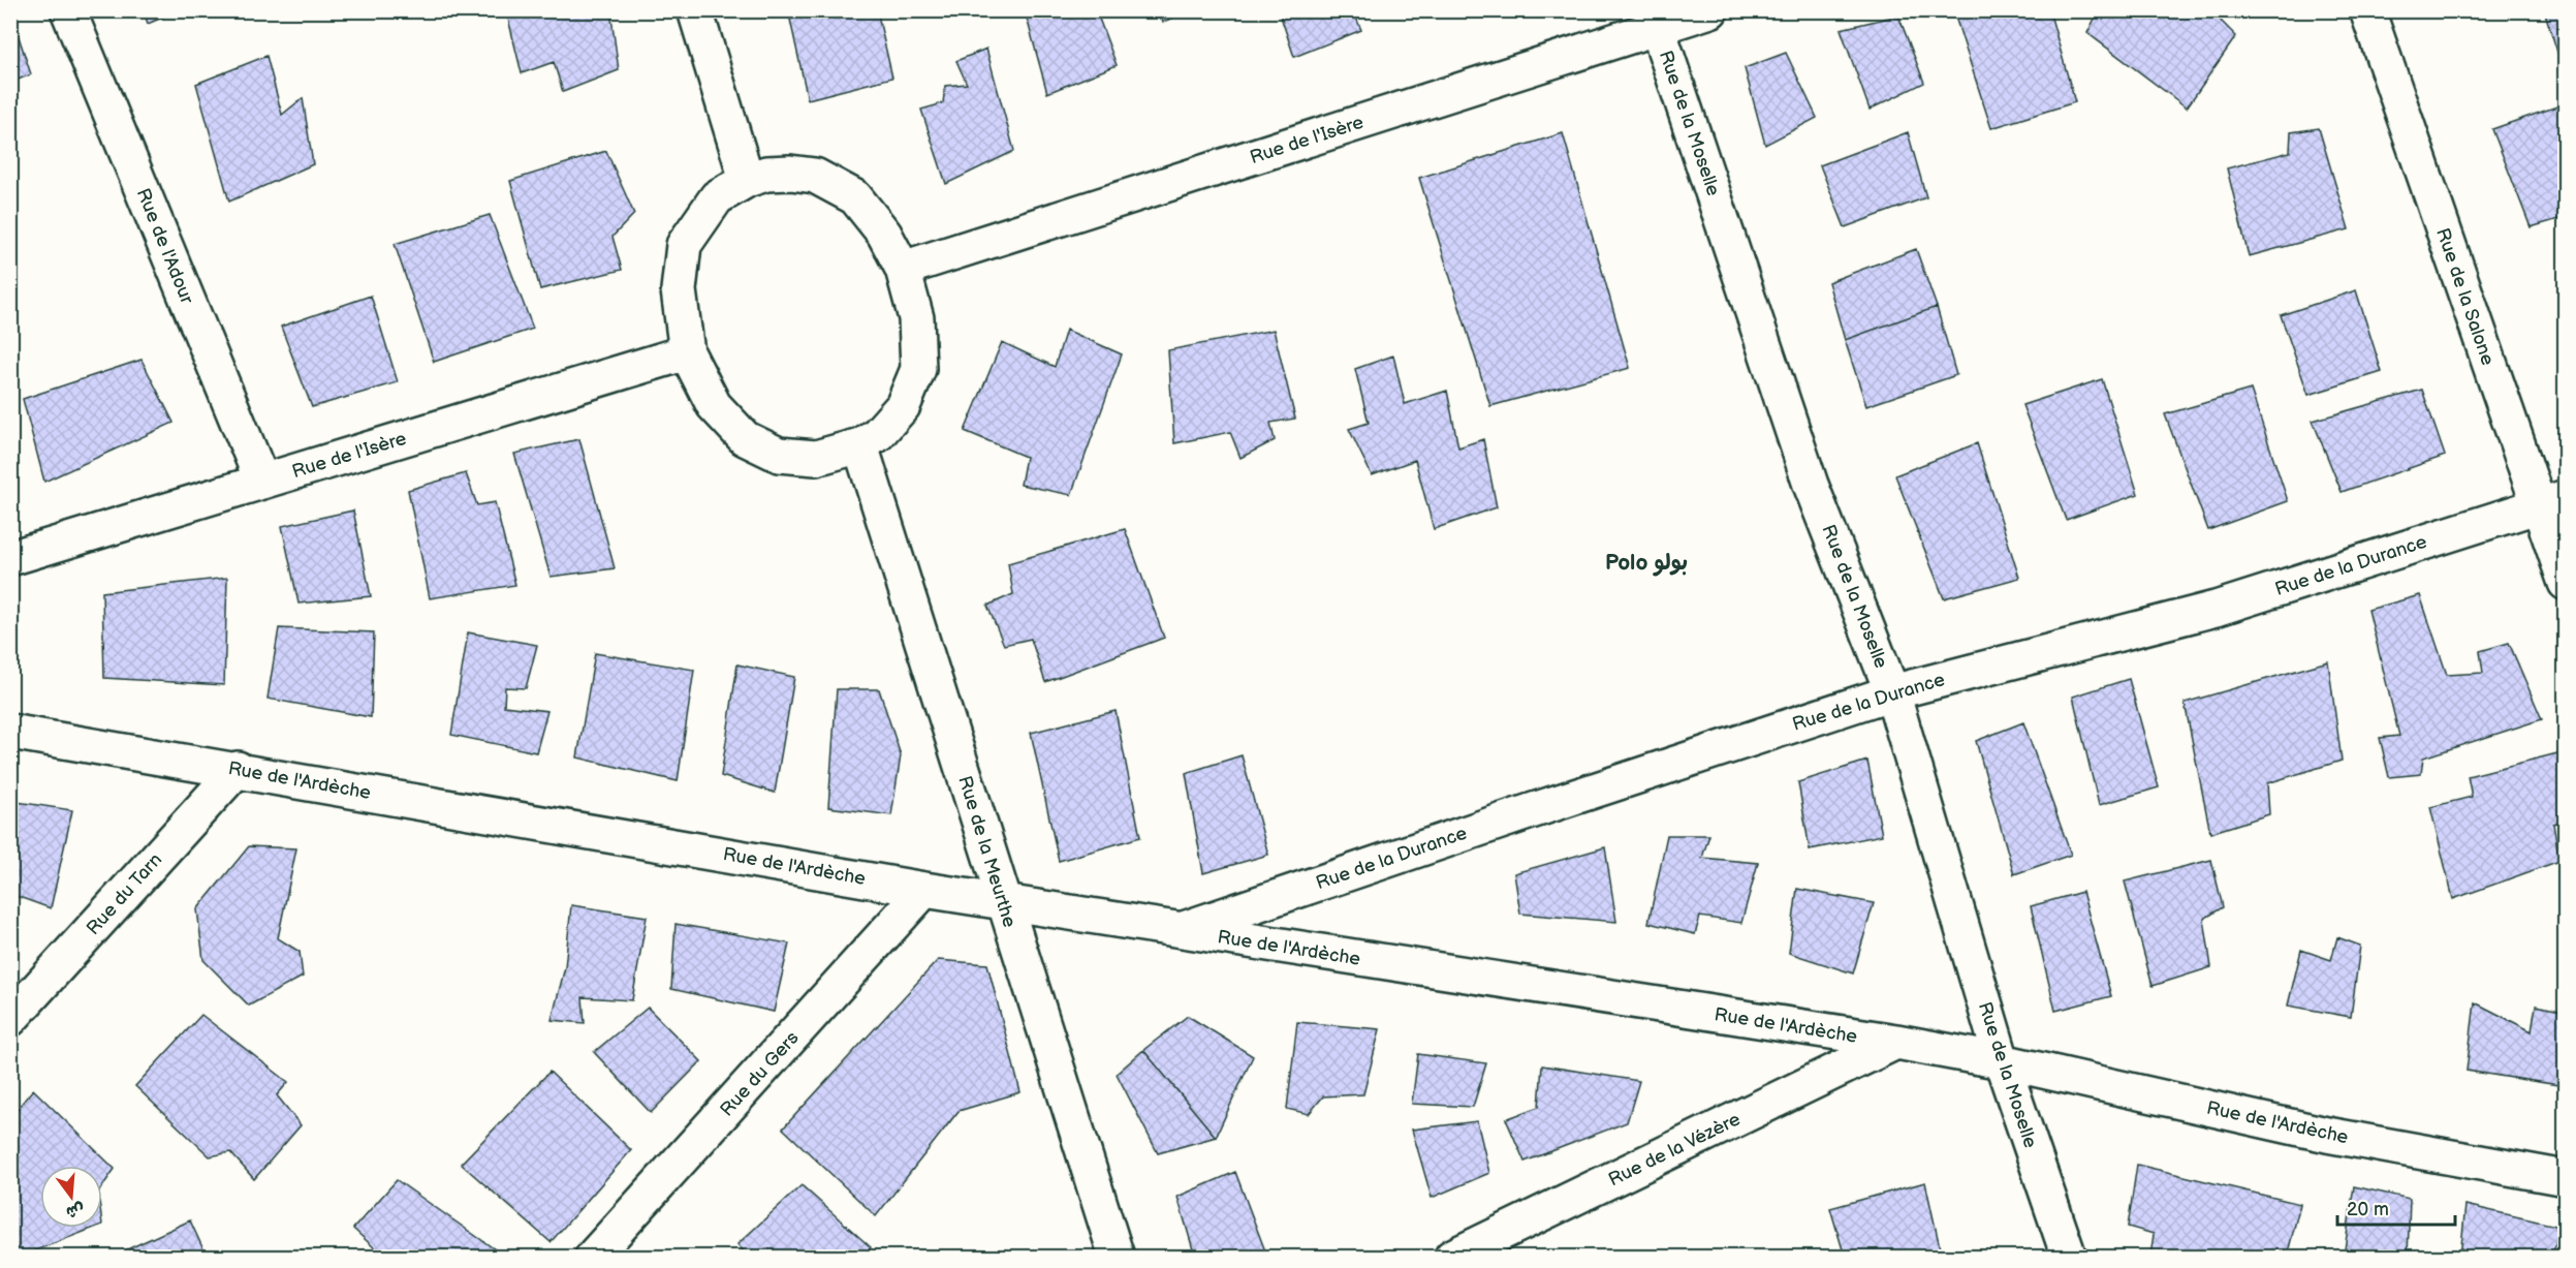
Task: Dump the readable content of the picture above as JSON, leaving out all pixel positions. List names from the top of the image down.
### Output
{
  "streets": {
    "street": [
      "Rue de la Moselle",
      "Rue de l'Isère",
      "Rue de l'Adour",
      "Rue de la Salone",
      "Rue de la Durance",
      "Rue de l'Ardèche",
      "Rue de la Meurthe",
      "Rue du Tarn",
      "Rue du Gers",
      "Rue de la Vézère"
    ]
  },
  "crossings": [
    ["Rue de la Moselle", "Rue de l'Isère"],
    ["Rue de la Moselle", "Rue de la Durance"],
    ["Rue de la Moselle", "Rue de l'Ardèche"],
    ["Rue de l'Isère", "Rue de l'Adour"],
    ["Rue de la Salone", "Rue de la Durance"],
    ["Rue de la Durance", "Rue de l'Ardèche"],
    ["Rue de l'Ardèche", "Rue de la Meurthe"],
    ["Rue de l'Ardèche", "Rue du Tarn"],
    ["Rue de l'Ardèche", "Rue du Gers"],
    ["Rue de l'Ardèche", "Rue de la Vézère"]
  ],
  "districts": ["Polo بولو"],
  "scale_bar": "20 m",
  "north": "bottom"
}
